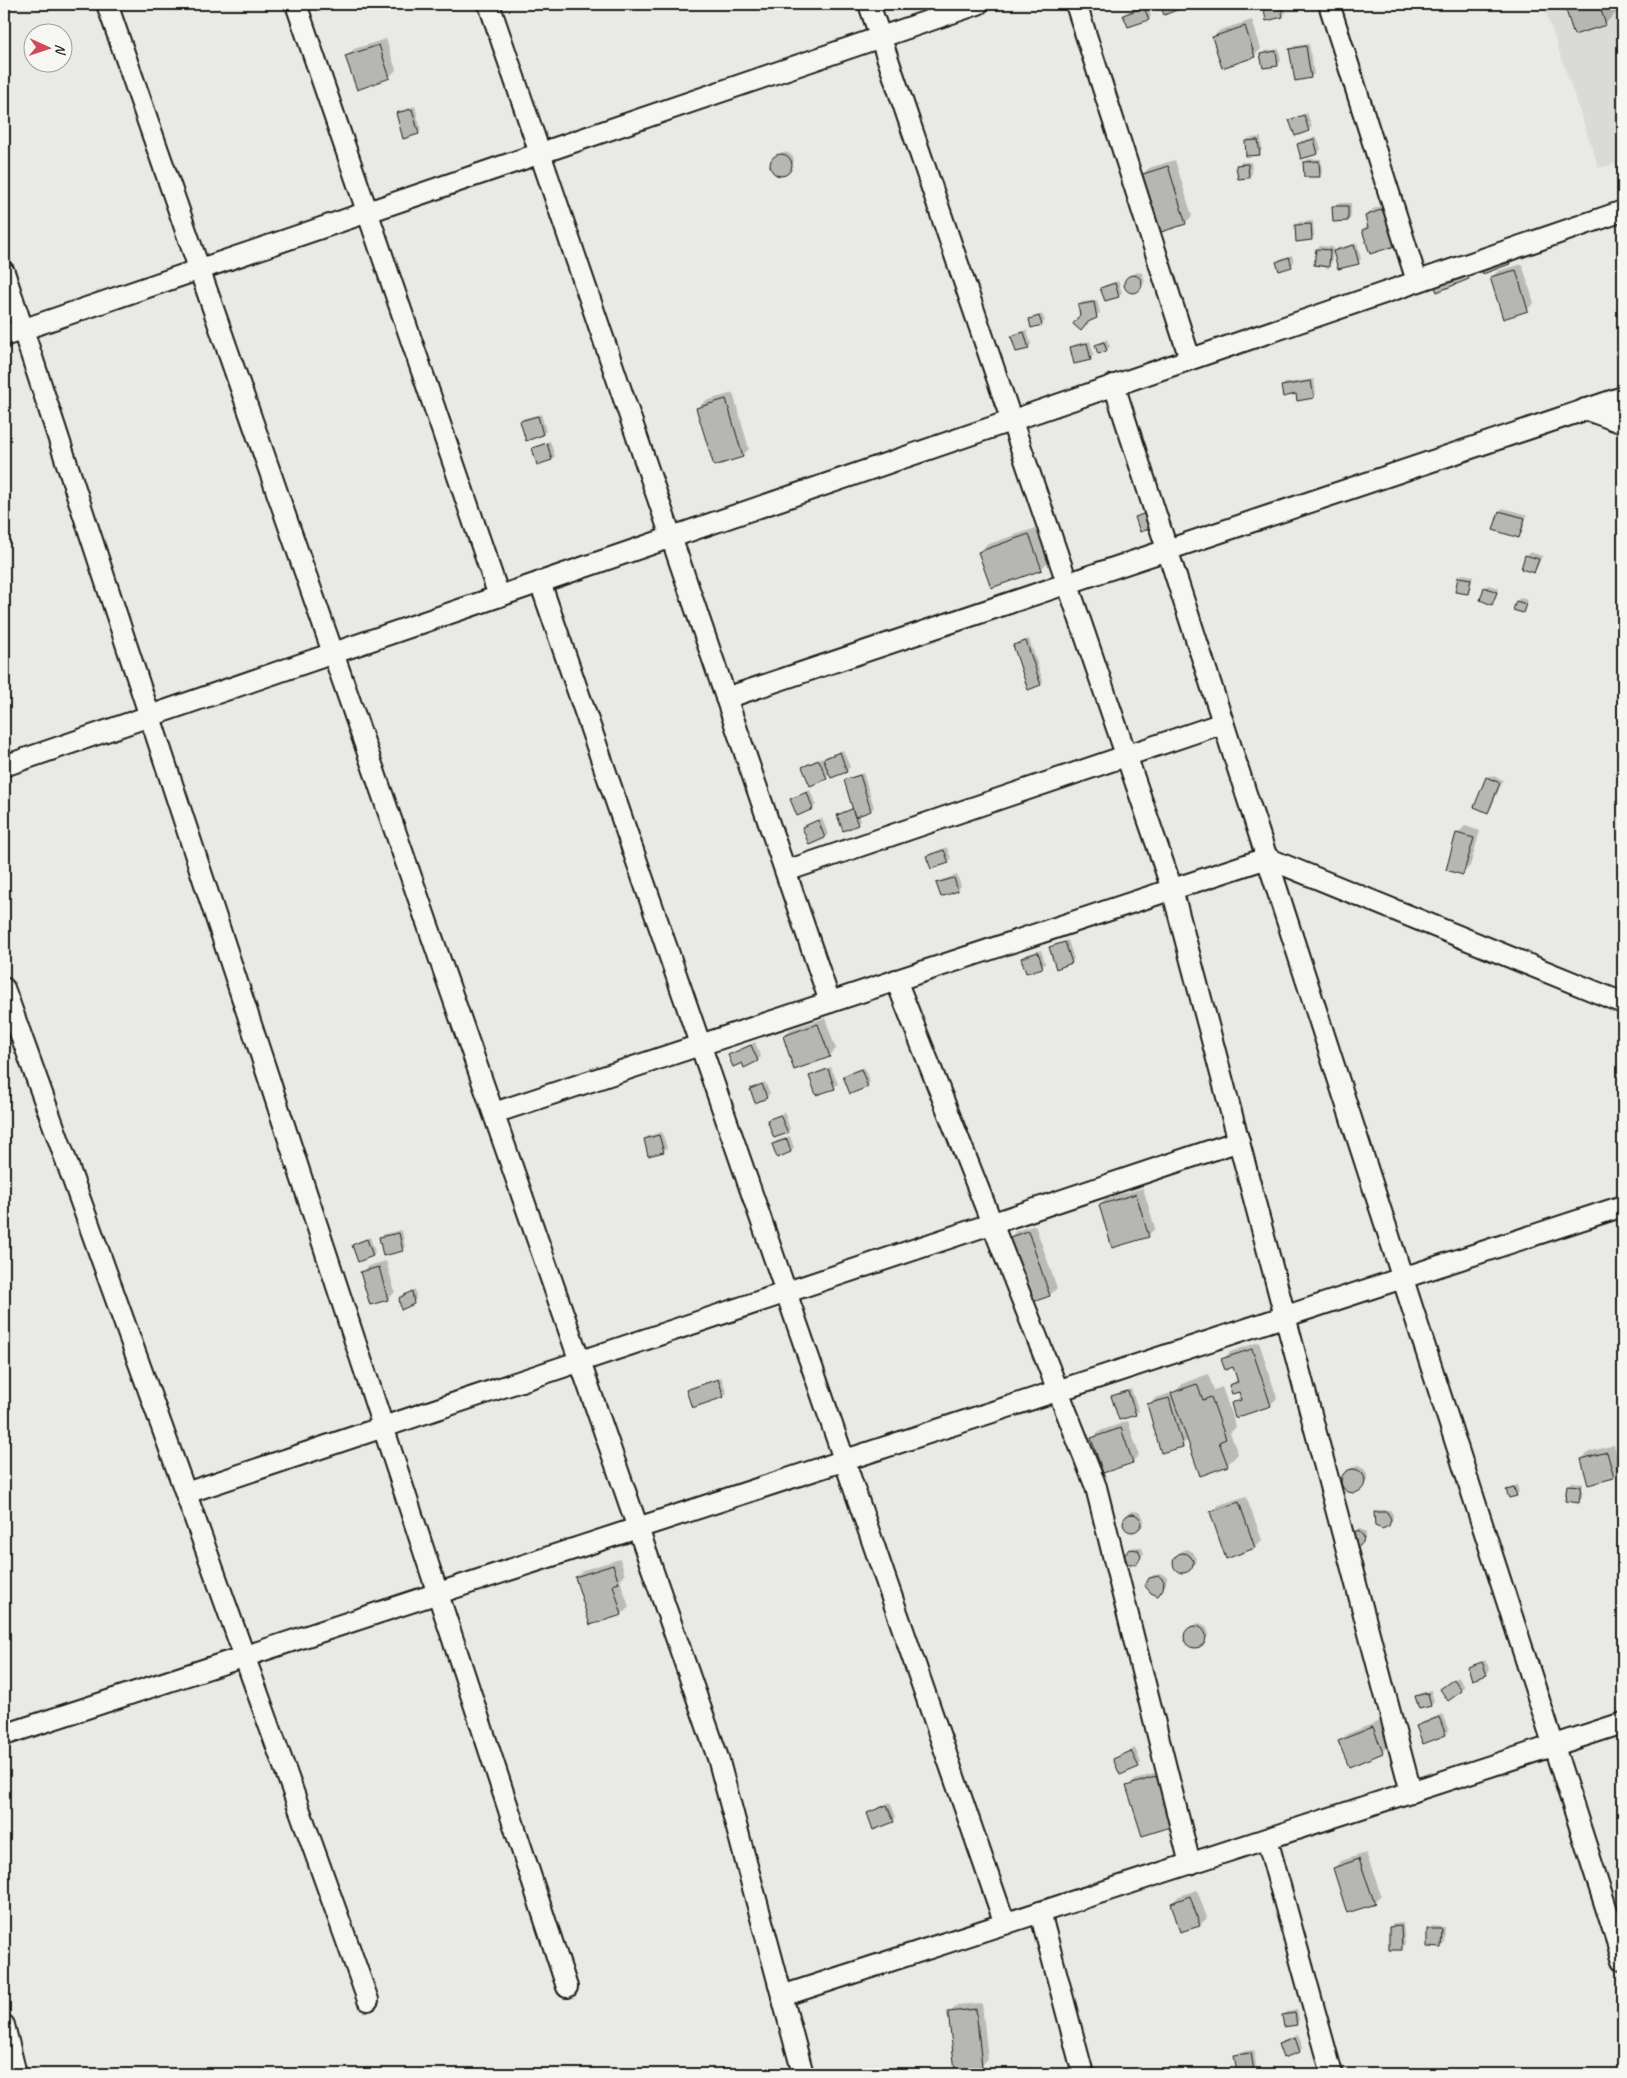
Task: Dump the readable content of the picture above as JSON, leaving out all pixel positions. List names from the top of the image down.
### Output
{
  "north": "right"
}
